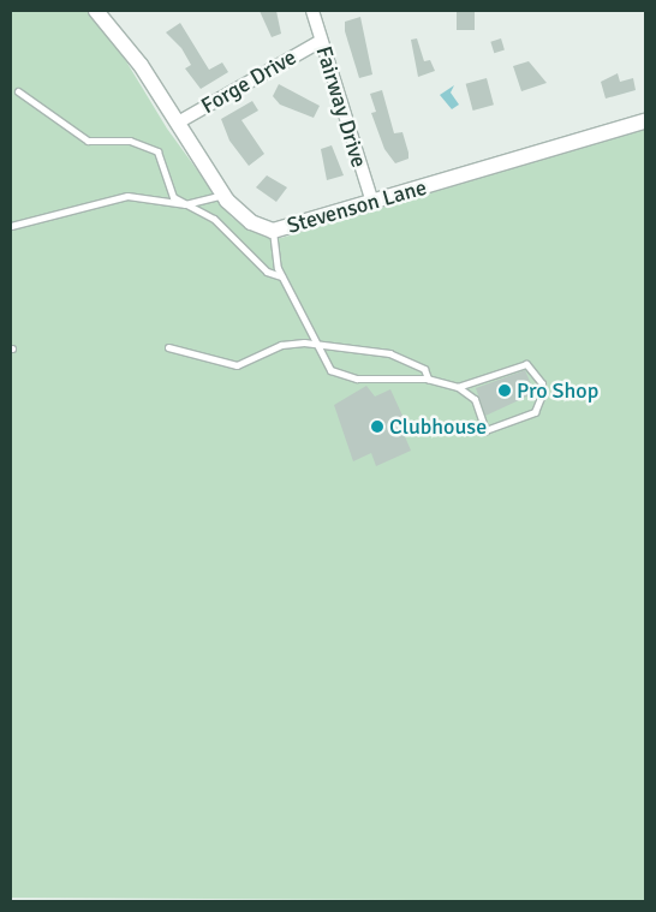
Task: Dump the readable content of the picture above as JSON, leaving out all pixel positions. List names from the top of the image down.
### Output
{
  "streets": {
    "street": ["Forge Drive", "Fairway Drive", "Stevenson Lane"]
  },
  "crossings": [
    ["Forge Drive", "Fairway Drive"],
    ["Forge Drive", "Stevenson Lane"],
    ["Fairway Drive", "Stevenson Lane"]
  ],
  "places": ["Pro Shop", "Clubhouse"]
}
